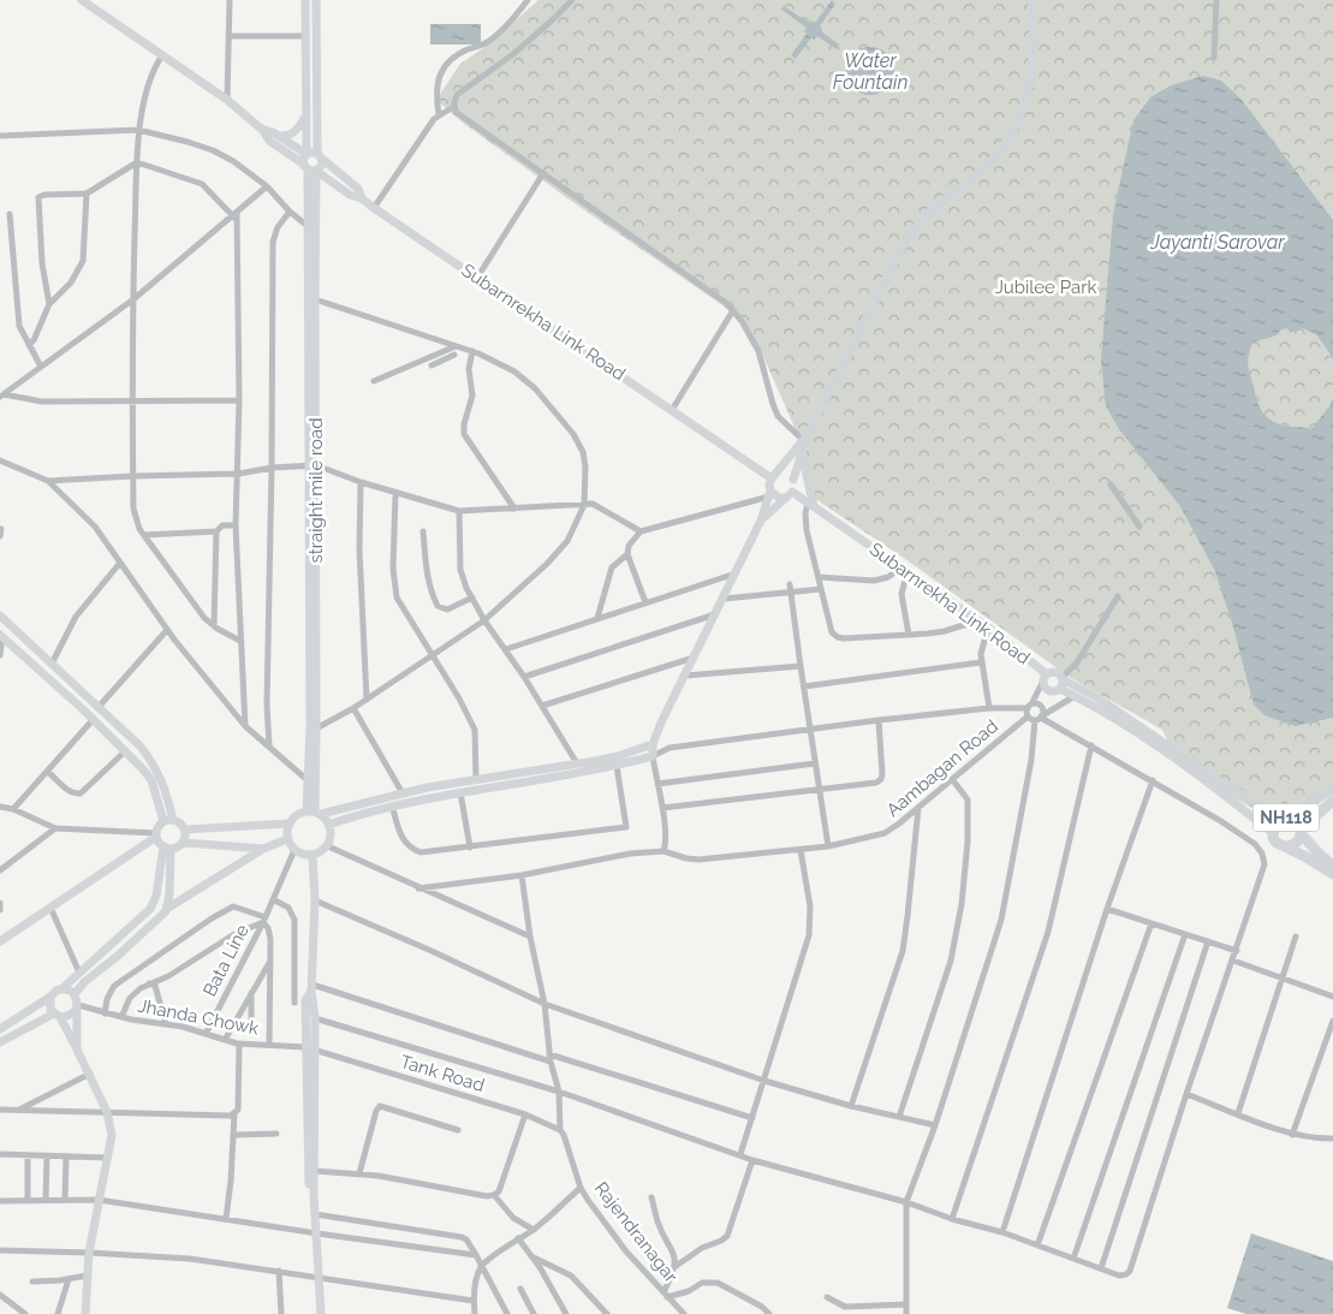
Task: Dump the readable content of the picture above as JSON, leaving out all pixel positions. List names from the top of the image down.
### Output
{
  "streets": {
    "highway": ["NH118"],
    "street": [
      "Subarnrekha Link Road",
      "straight mile road",
      "Aambagan Road",
      "Bata Line",
      "Jhanda Chowk",
      "Tank Road",
      "Rajendranagar"
    ]
  },
  "crossings": [
    ["Subarnrekha Link Road", "straight mile road"],
    ["Subarnrekha Link Road", "NH118"],
    ["straight mile road", "Bata Line"],
    ["Bata Line", "Jhanda Chowk"],
    ["Jhanda Chowk", "Tank Road"],
    ["Tank Road", "Rajendranagar"]
  ],
  "water": ["Water Fountain", "Jayanti Sarovar"],
  "parks": ["Jubilee Park"]
}
